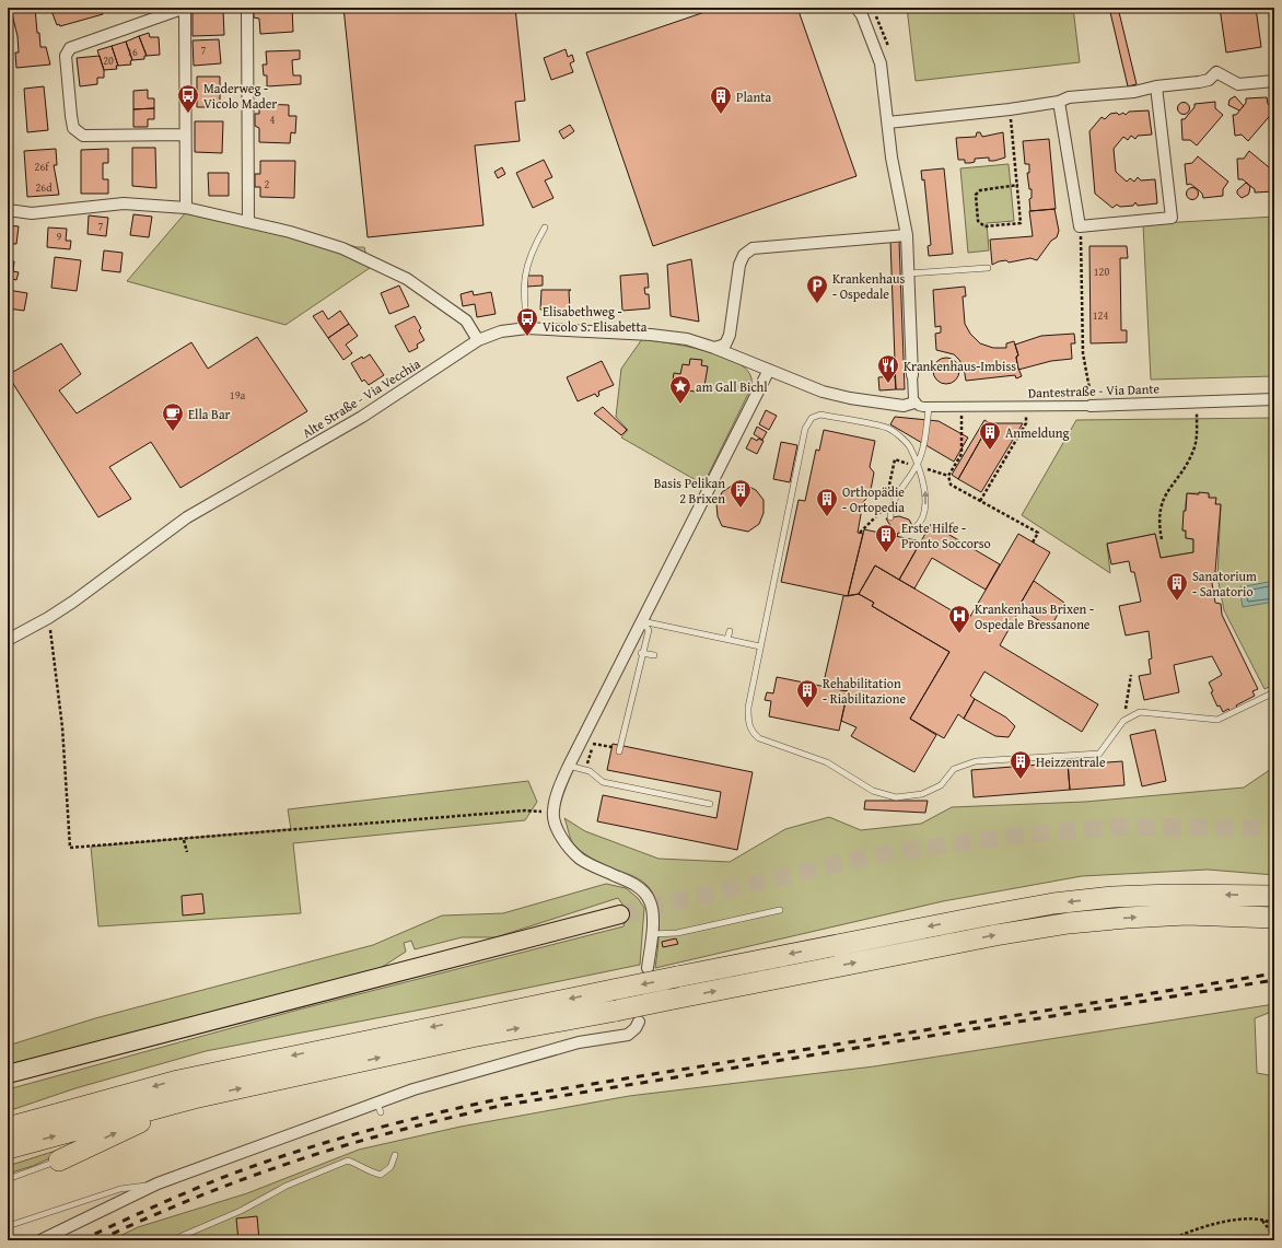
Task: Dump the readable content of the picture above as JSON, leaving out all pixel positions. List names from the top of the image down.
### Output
{
  "streets": {
    "street": ["Dantestraße - Via Dante", "Alte Straße - Via Vecchia"]
  },
  "crossings": [
    ["Dantestraße - Via Dante", "Alte Straße - Via Vecchia"]
  ],
  "places": {
    "bus stop": ["Maderweg - Vicolo Mader", "Elisabethweg - Vicolo S. Elisabetta"],
    "building": [
      "Planta",
      "Anmeldung",
      "Basis Pelikan 2 Brixen",
      "Orthopädie - Ortopedia",
      "Erste Hilfe - Pronto Soccorso",
      "Sanatorium - Sanatorio",
      "Rehabilitation - Riabilitazione",
      "Heizzentrale"
    ],
    "parking": ["Krankenhaus - Ospedale"],
    "restaurant": ["Krankenhaus-Imbiss"],
    "place": ["am Gall Bichl"],
    "cafe": ["Ella Bar"],
    "hospital": ["Krankenhaus Brixen - Ospedale Bressanone"]
  },
  "house_numbers": [
    "7",
    "16",
    "20",
    "4",
    "26f",
    "2",
    "26d",
    "7",
    "9",
    "120",
    "124",
    "19a"
  ]
}
